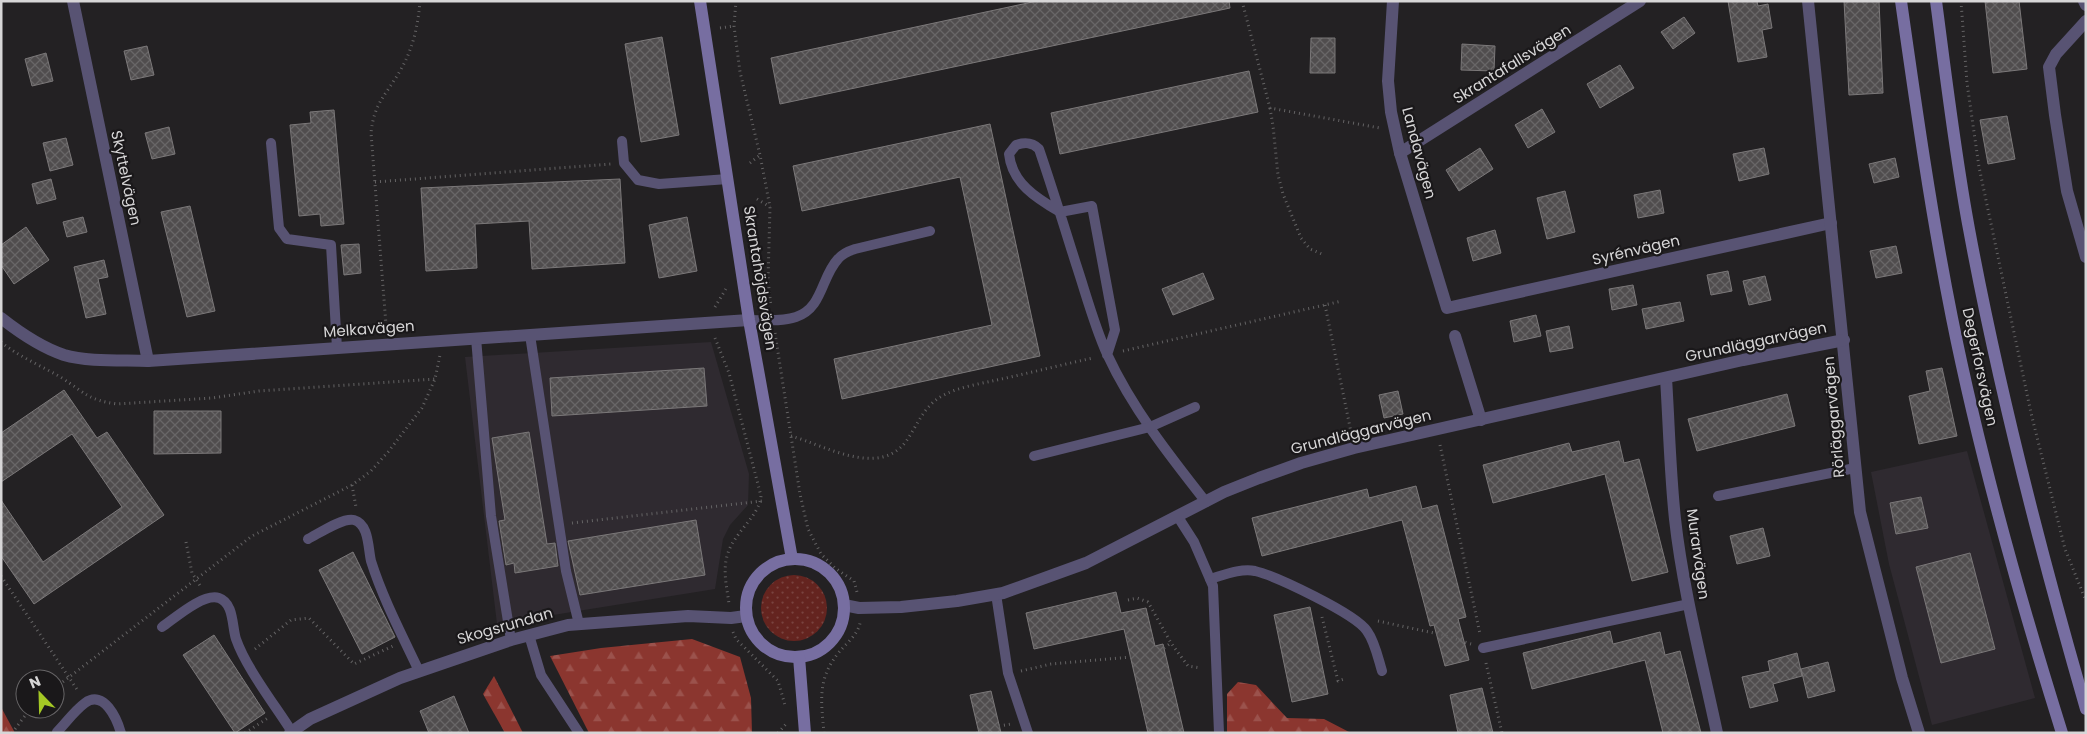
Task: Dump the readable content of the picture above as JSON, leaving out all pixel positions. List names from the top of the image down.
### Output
{
  "streets": {
    "main road": ["Skrantahöjdsvägen", "Degerforsvägen"],
    "street": [
      "Skrantafallsvägen",
      "Landavägen",
      "Skyttelvägen",
      "Syrénvägen",
      "Melkavägen",
      "Grundläggarvägen",
      "Rörläggarvägen",
      "Murarvägen",
      "Skogsrundan"
    ]
  },
  "crossings": [
    ["Skrantafallsvägen", "Landavägen"],
    ["Landavägen", "Syrénvägen"],
    ["Skyttelvägen", "Melkavägen"],
    ["Syrénvägen", "Rörläggarvägen"],
    ["Skrantahöjdsvägen", "Melkavägen"],
    ["Skrantahöjdsvägen", "Grundläggarvägen"],
    ["Skrantahöjdsvägen", "Skogsrundan"],
    ["Grundläggarvägen", "Rörläggarvägen"],
    ["Grundläggarvägen", "Murarvägen"],
    ["Grundläggarvägen", "Skogsrundan"]
  ],
  "north": "top left"
}
